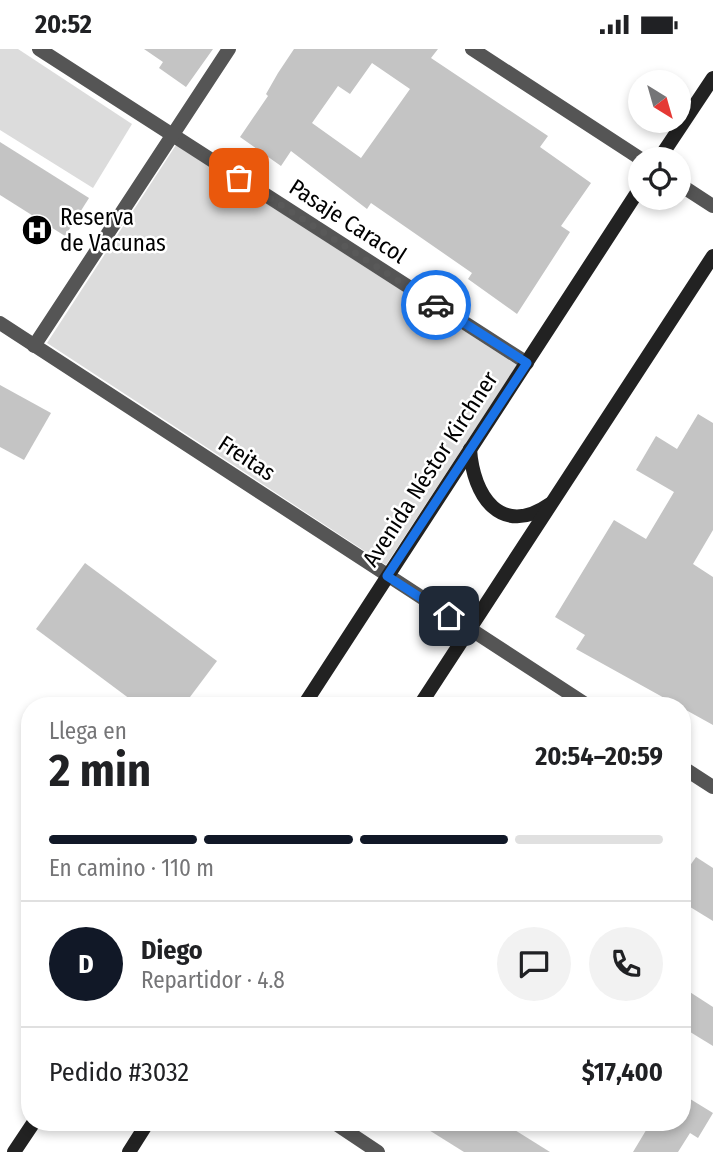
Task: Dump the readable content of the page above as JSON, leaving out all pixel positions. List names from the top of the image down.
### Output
{
  "streets": {
    "main road": ["Avenida Néstor Kirchner"],
    "street": ["Pasaje Caracol", "Freitas"]
  },
  "crossings": [
    ["Pasaje Caracol", "Avenida Néstor Kirchner"],
    ["Freitas", "Avenida Néstor Kirchner"]
  ],
  "places": {
    "hospital": ["Reserva de Vacunas"]
  },
  "north": "bottom right",
  "page": {
    "status": "20:52",
    "heading": ["2 min", "Llega en", "20:54–20:59"],
    "panel": [
      "Diego",
      "Repartidor · 4.8",
      "Pedido #3032",
      "$17,400"
    ],
    "bar": "En camino · 110 m",
    "round": "D"
  }
}
